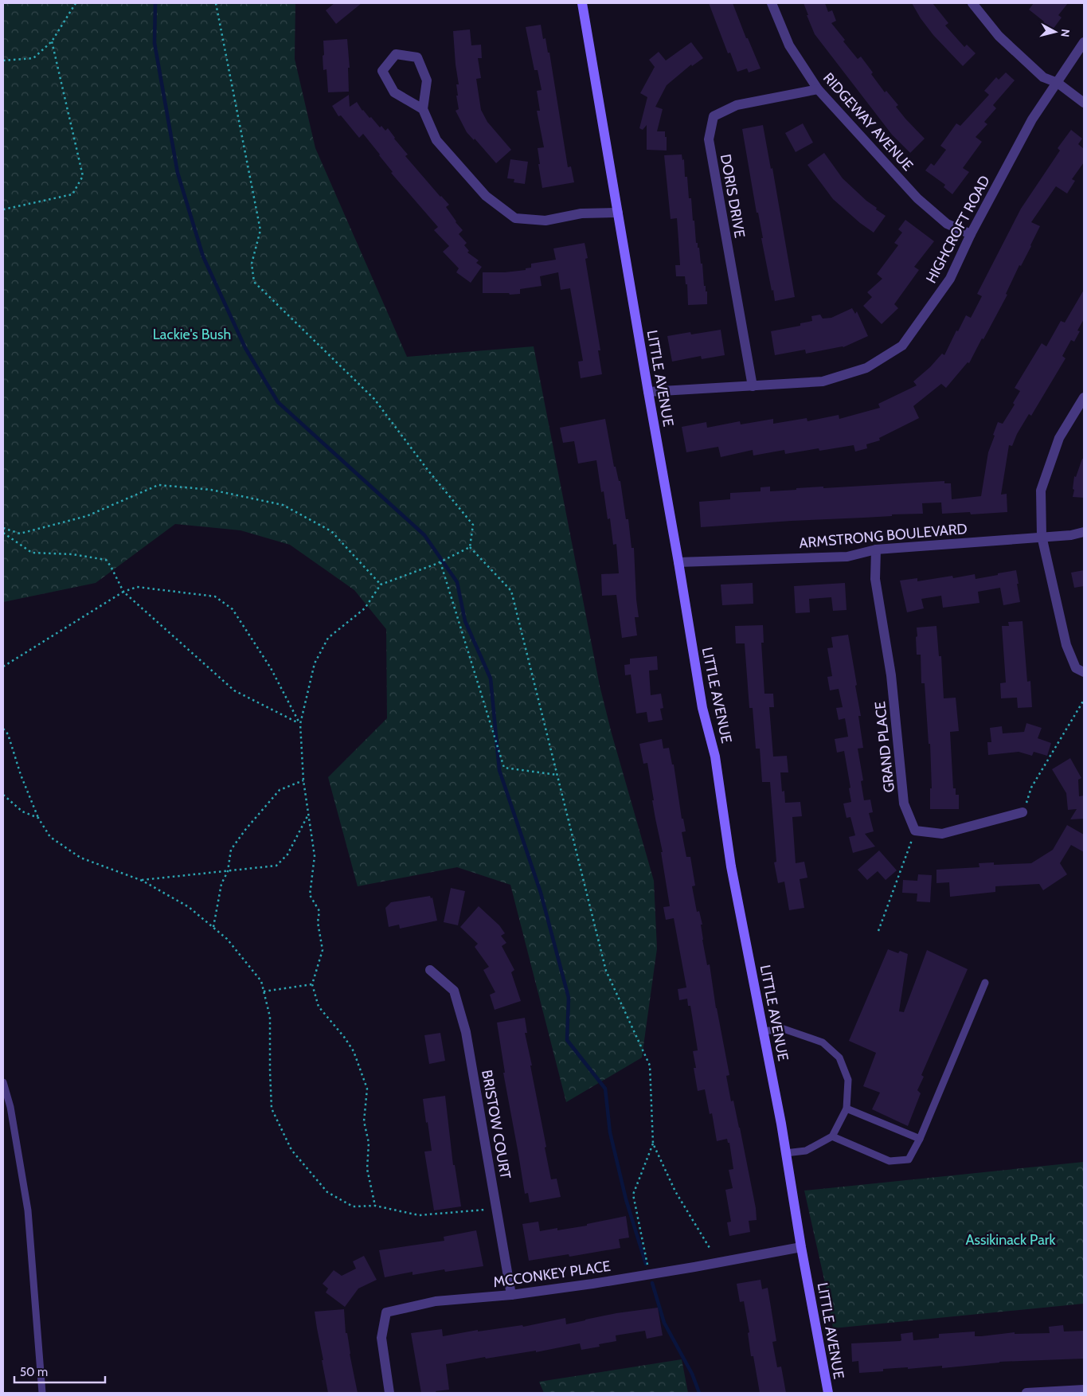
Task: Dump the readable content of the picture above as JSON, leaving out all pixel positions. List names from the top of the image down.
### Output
{
  "streets": {
    "street": [
      "RIDGEWAY AVENUE",
      "DORIS DRIVE",
      "HIGHCROFT ROAD",
      "LITTLE AVENUE",
      "ARMSTRONG BOULEVARD",
      "GRAND PLACE",
      "BRISTOW COURT",
      "MCCONKEY PLACE"
    ]
  },
  "crossings": [
    ["RIDGEWAY AVENUE", "DORIS DRIVE"],
    ["RIDGEWAY AVENUE", "HIGHCROFT ROAD"],
    ["DORIS DRIVE", "HIGHCROFT ROAD"],
    ["HIGHCROFT ROAD", "LITTLE AVENUE"],
    ["LITTLE AVENUE", "ARMSTRONG BOULEVARD"],
    ["LITTLE AVENUE", "MCCONKEY PLACE"],
    ["ARMSTRONG BOULEVARD", "GRAND PLACE"],
    ["BRISTOW COURT", "MCCONKEY PLACE"]
  ],
  "parks": ["Lackie's Bush", "Assikinack Park"],
  "scale_bar": "50 m",
  "north": "right"
}
